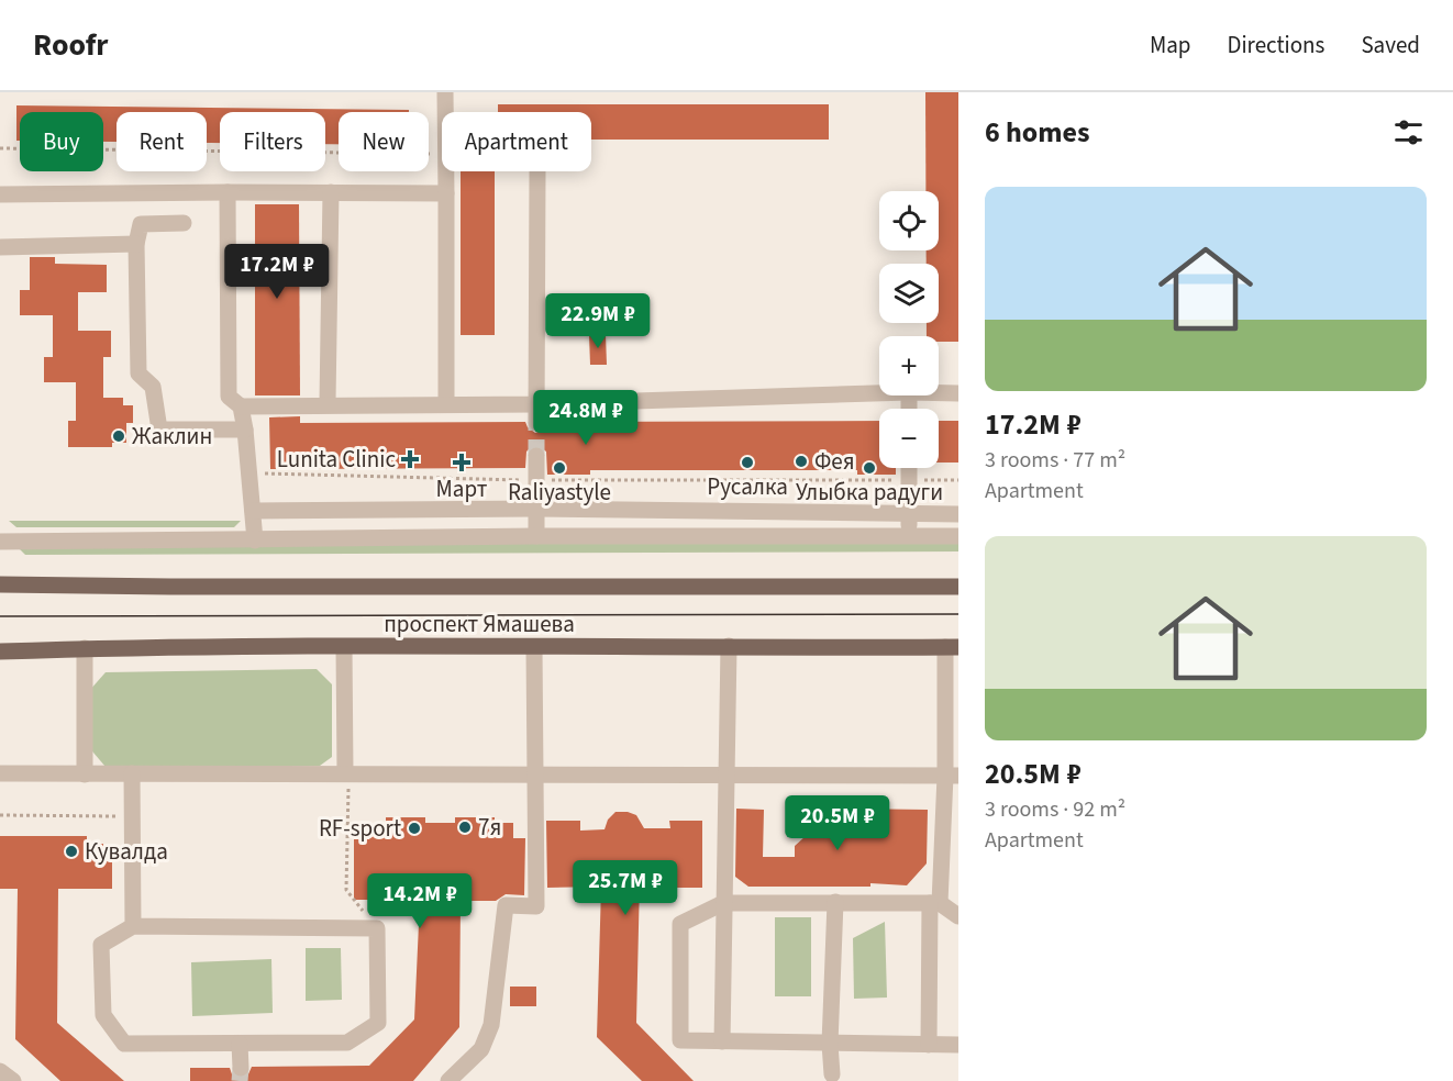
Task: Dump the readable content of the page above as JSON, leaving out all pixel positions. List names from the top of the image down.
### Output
{
  "streets": {
    "main road": ["проспект Ямашева"]
  },
  "places": {
    "other": [
      "Жаклин",
      "Фея",
      "Русалка",
      "Raliyastyle",
      "Улыбка радуги",
      "7я",
      "RF-sport",
      "Кувалда"
    ],
    "health": ["Lunita Clinic", "Март"]
  },
  "page": {
    "header": "Roofr",
    "nav": ["Map", "Directions", "Saved"],
    "heading": "6 homes",
    "chip": [
      "Buy",
      "Rent",
      "Filters",
      "New",
      "Apartment"
    ],
    "list": [
      {
        "name": "17.2M ₽",
        "note": "3 rooms · 77 m² · Apartment"
      },
      {
        "name": "20.5M ₽",
        "note": "3 rooms · 92 m² · Apartment"
      }
    ],
    "map_buttons": ["+", "−"],
    "price": [
      "17.2M ₽",
      "22.9M ₽",
      "24.8M ₽",
      "20.5M ₽",
      "25.7M ₽",
      "14.2M ₽"
    ]
  }
}
